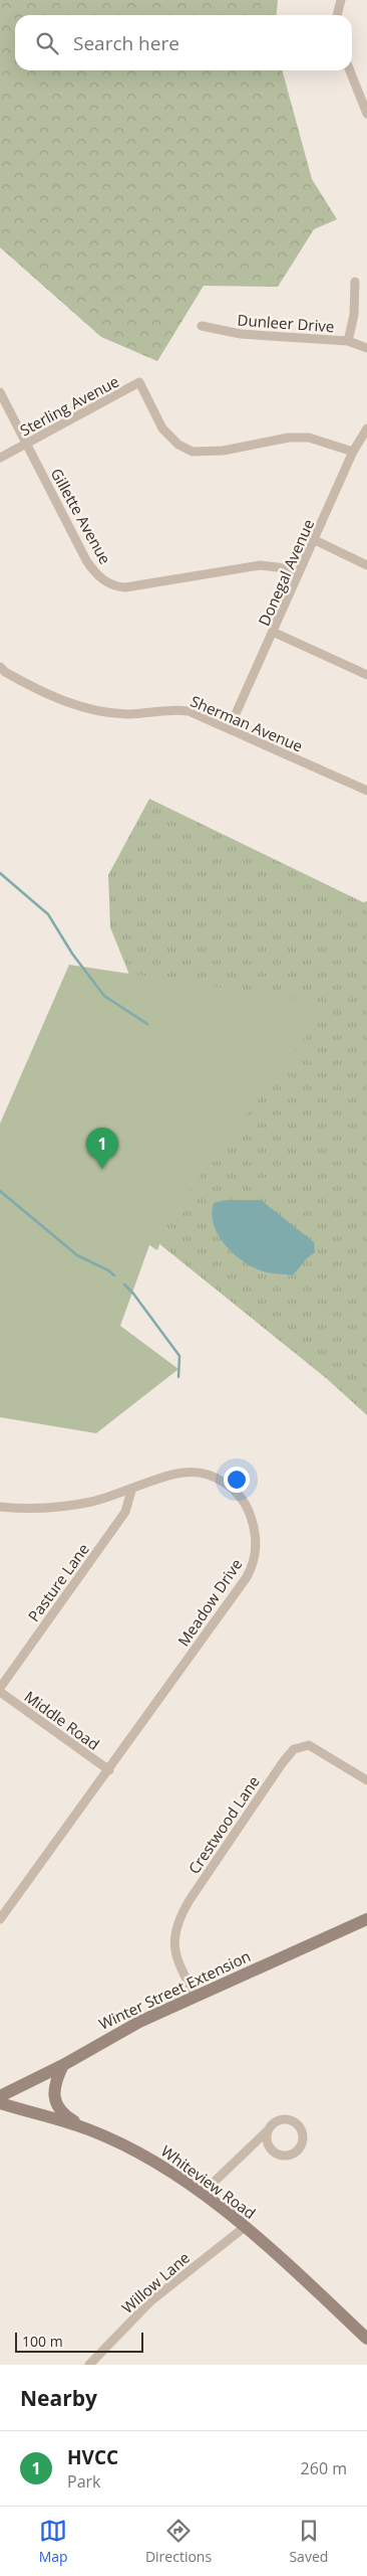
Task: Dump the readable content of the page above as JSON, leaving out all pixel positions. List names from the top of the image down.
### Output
{
  "streets": {
    "main road": ["Winter Street Extension", "Whiteview Road"],
    "street": [
      "Dunleer Drive",
      "Sterling Avenue",
      "Gillette Avenue",
      "Donegal Avenue",
      "Sherman Avenue",
      "Pasture Lane",
      "Meadow Drive",
      "Middle Road",
      "Crestwood Lane",
      "Willow Lane"
    ]
  },
  "crossings": [
    ["Sterling Avenue", "Gillette Avenue"],
    ["Sterling Avenue", "Donegal Avenue"],
    ["Gillette Avenue", "Donegal Avenue"],
    ["Donegal Avenue", "Sherman Avenue"],
    ["Pasture Lane", "Meadow Drive"],
    ["Meadow Drive", "Middle Road"],
    ["Crestwood Lane", "Winter Street Extension"],
    ["Whiteview Road", "Willow Lane"]
  ],
  "scale_bar": "100 m",
  "page": {
    "search": "Search here",
    "pins": "1",
    "scale": "100 m",
    "heading": "Nearby",
    "list": [
      {
        "mark": "1",
        "name": "HVCC",
        "note": "Park",
        "value": "260 m"
      }
    ],
    "nav": ["Map", "Directions", "Saved"]
  }
}
